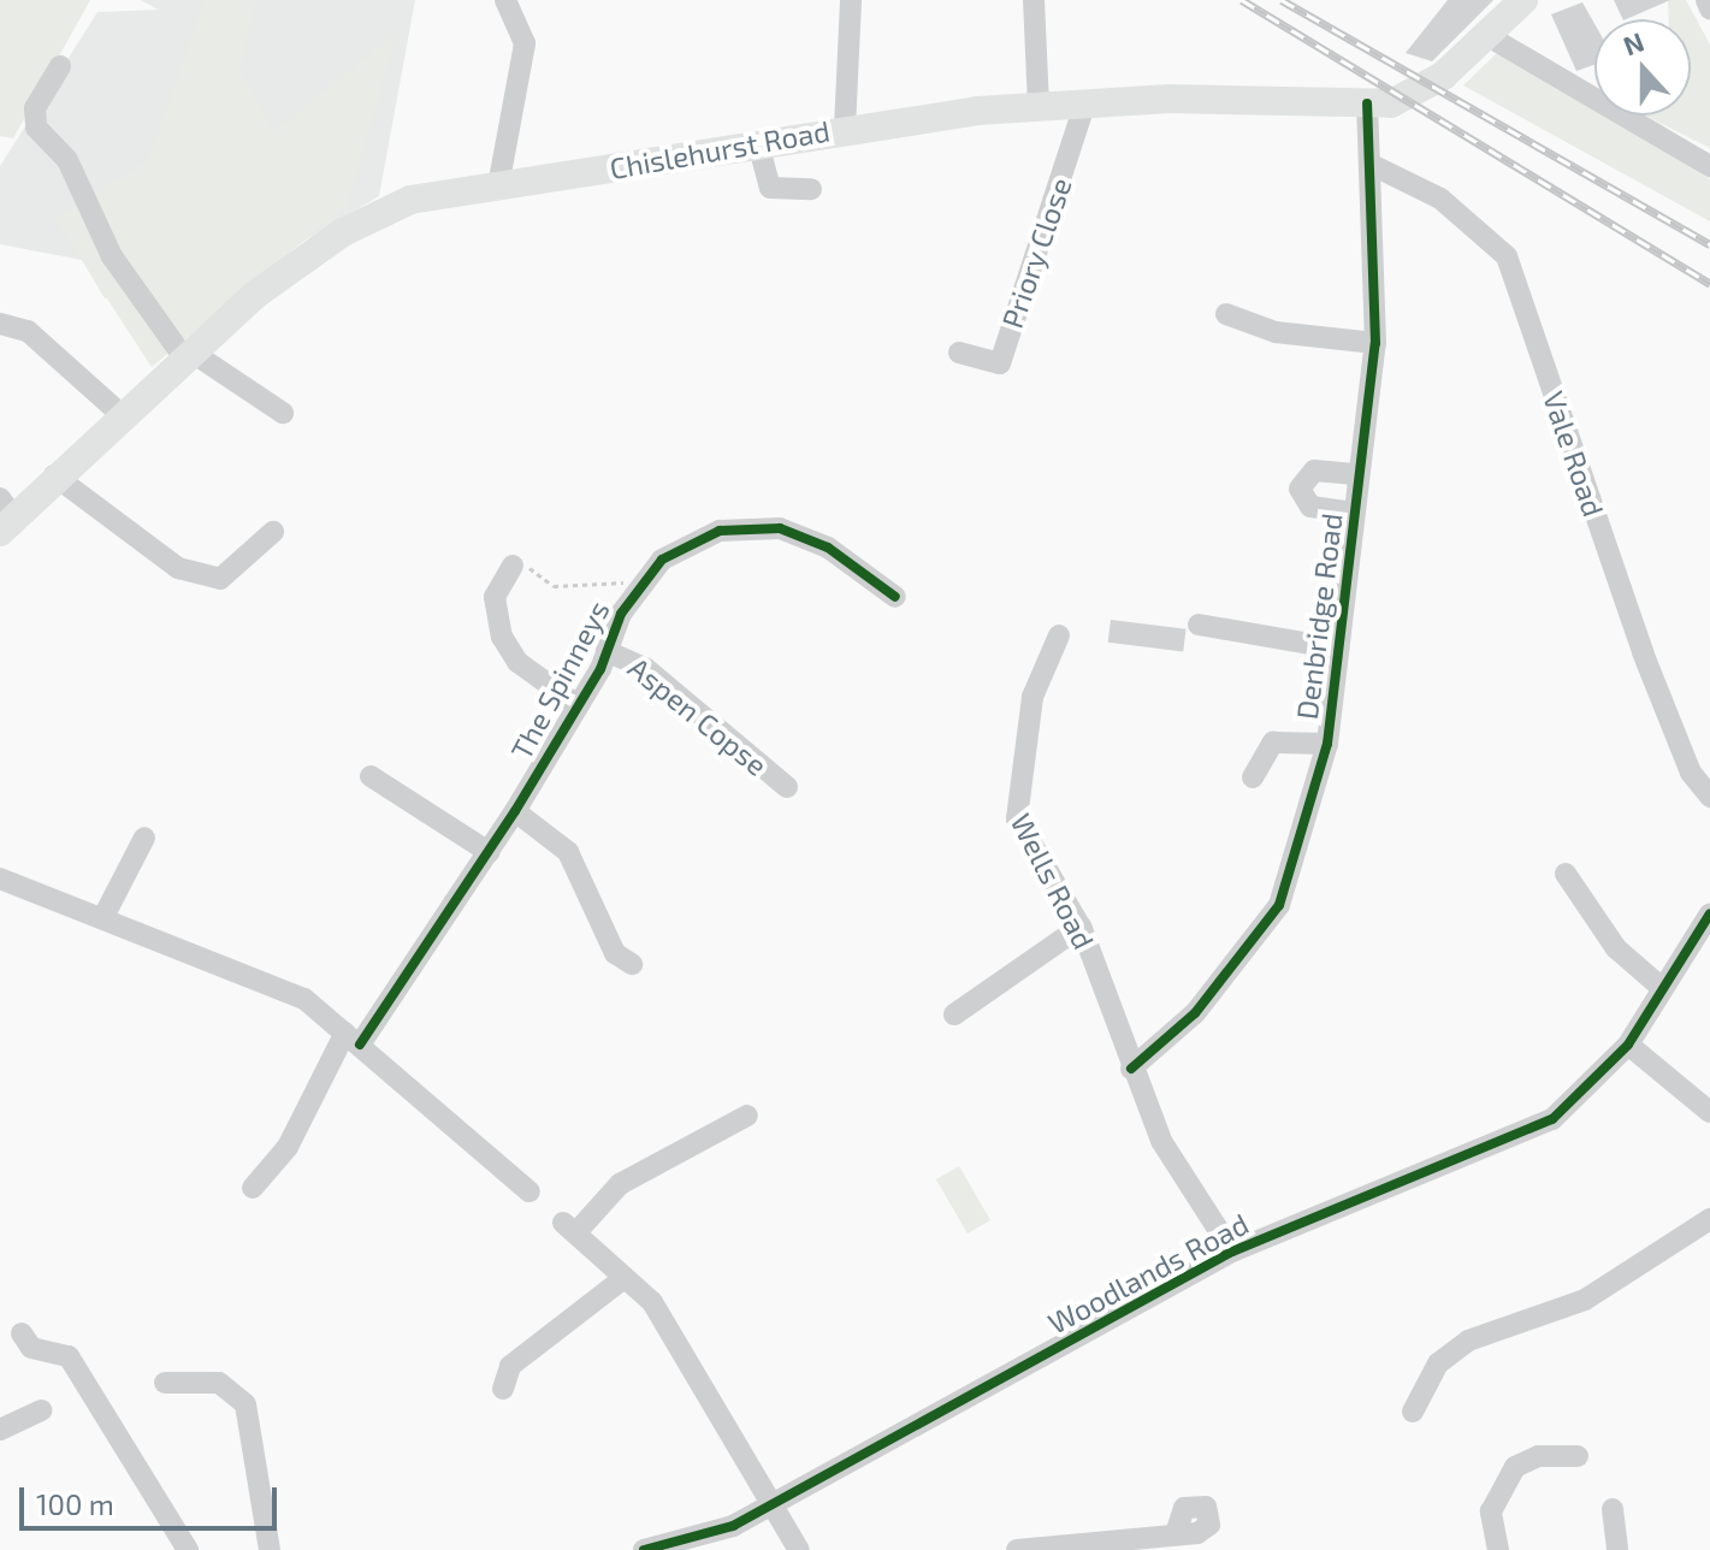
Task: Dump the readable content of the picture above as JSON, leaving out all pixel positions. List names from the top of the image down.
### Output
{
  "streets": {
    "main road": ["Chislehurst Road"],
    "street": [
      "Priory Close",
      "Vale Road",
      "Denbridge Road",
      "The Spinneys",
      "Aspen Copse",
      "Wells Road",
      "Woodlands Road"
    ]
  },
  "crossings": [
    ["Chislehurst Road", "Priory Close"],
    ["Chislehurst Road", "Denbridge Road"],
    ["Vale Road", "Denbridge Road"],
    ["Denbridge Road", "Wells Road"],
    ["The Spinneys", "Aspen Copse"]
  ],
  "scale_bar": "100 m",
  "north": "top"
}
